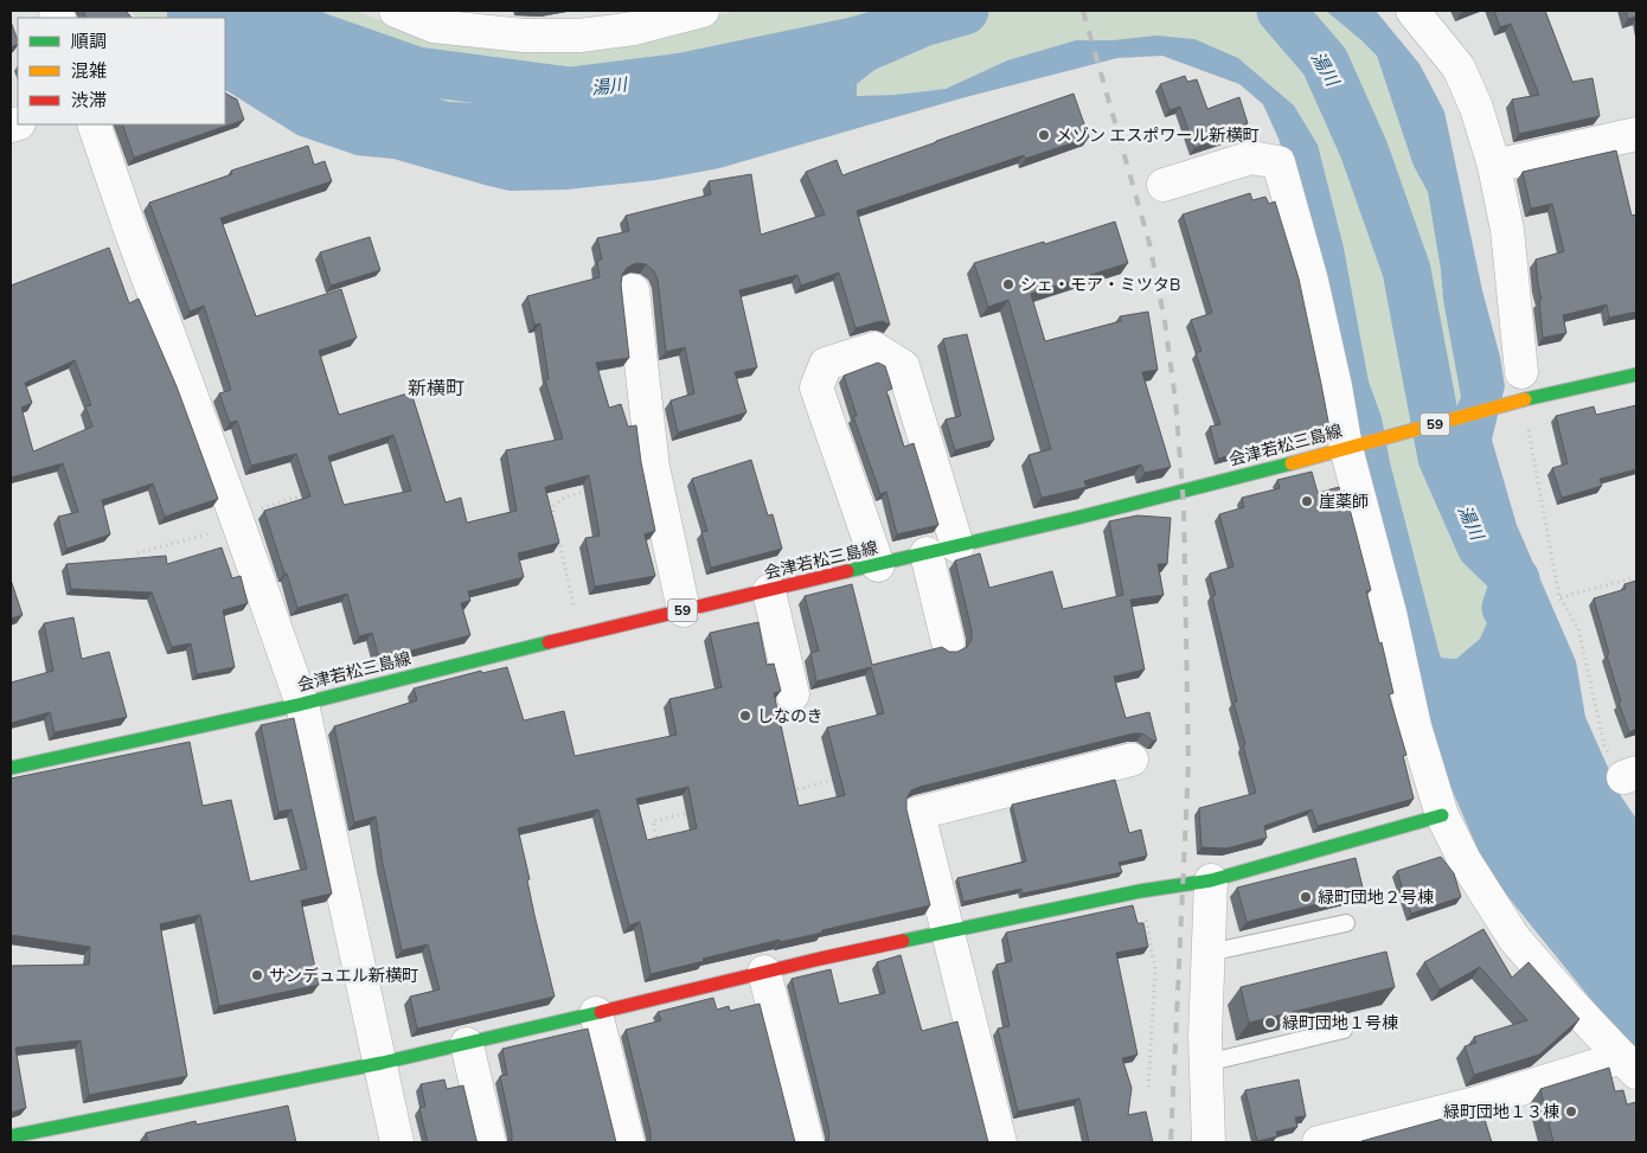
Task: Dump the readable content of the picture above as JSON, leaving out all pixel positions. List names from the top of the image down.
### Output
{
  "streets": {
    "main road": ["59", "会津若松三島線"]
  },
  "districts": ["新横町"],
  "water": ["湯川"],
  "places": [
    "メゾン エスポワール新横町",
    "シェ・モア・ミツタB",
    "崖薬師",
    "しなのき",
    "緑町団地２号棟",
    "サンデュエル新横町",
    "緑町団地１号棟",
    "緑町団地１３棟"
  ],
  "legend": ["順調", "混雑", "渋滞"]
}
